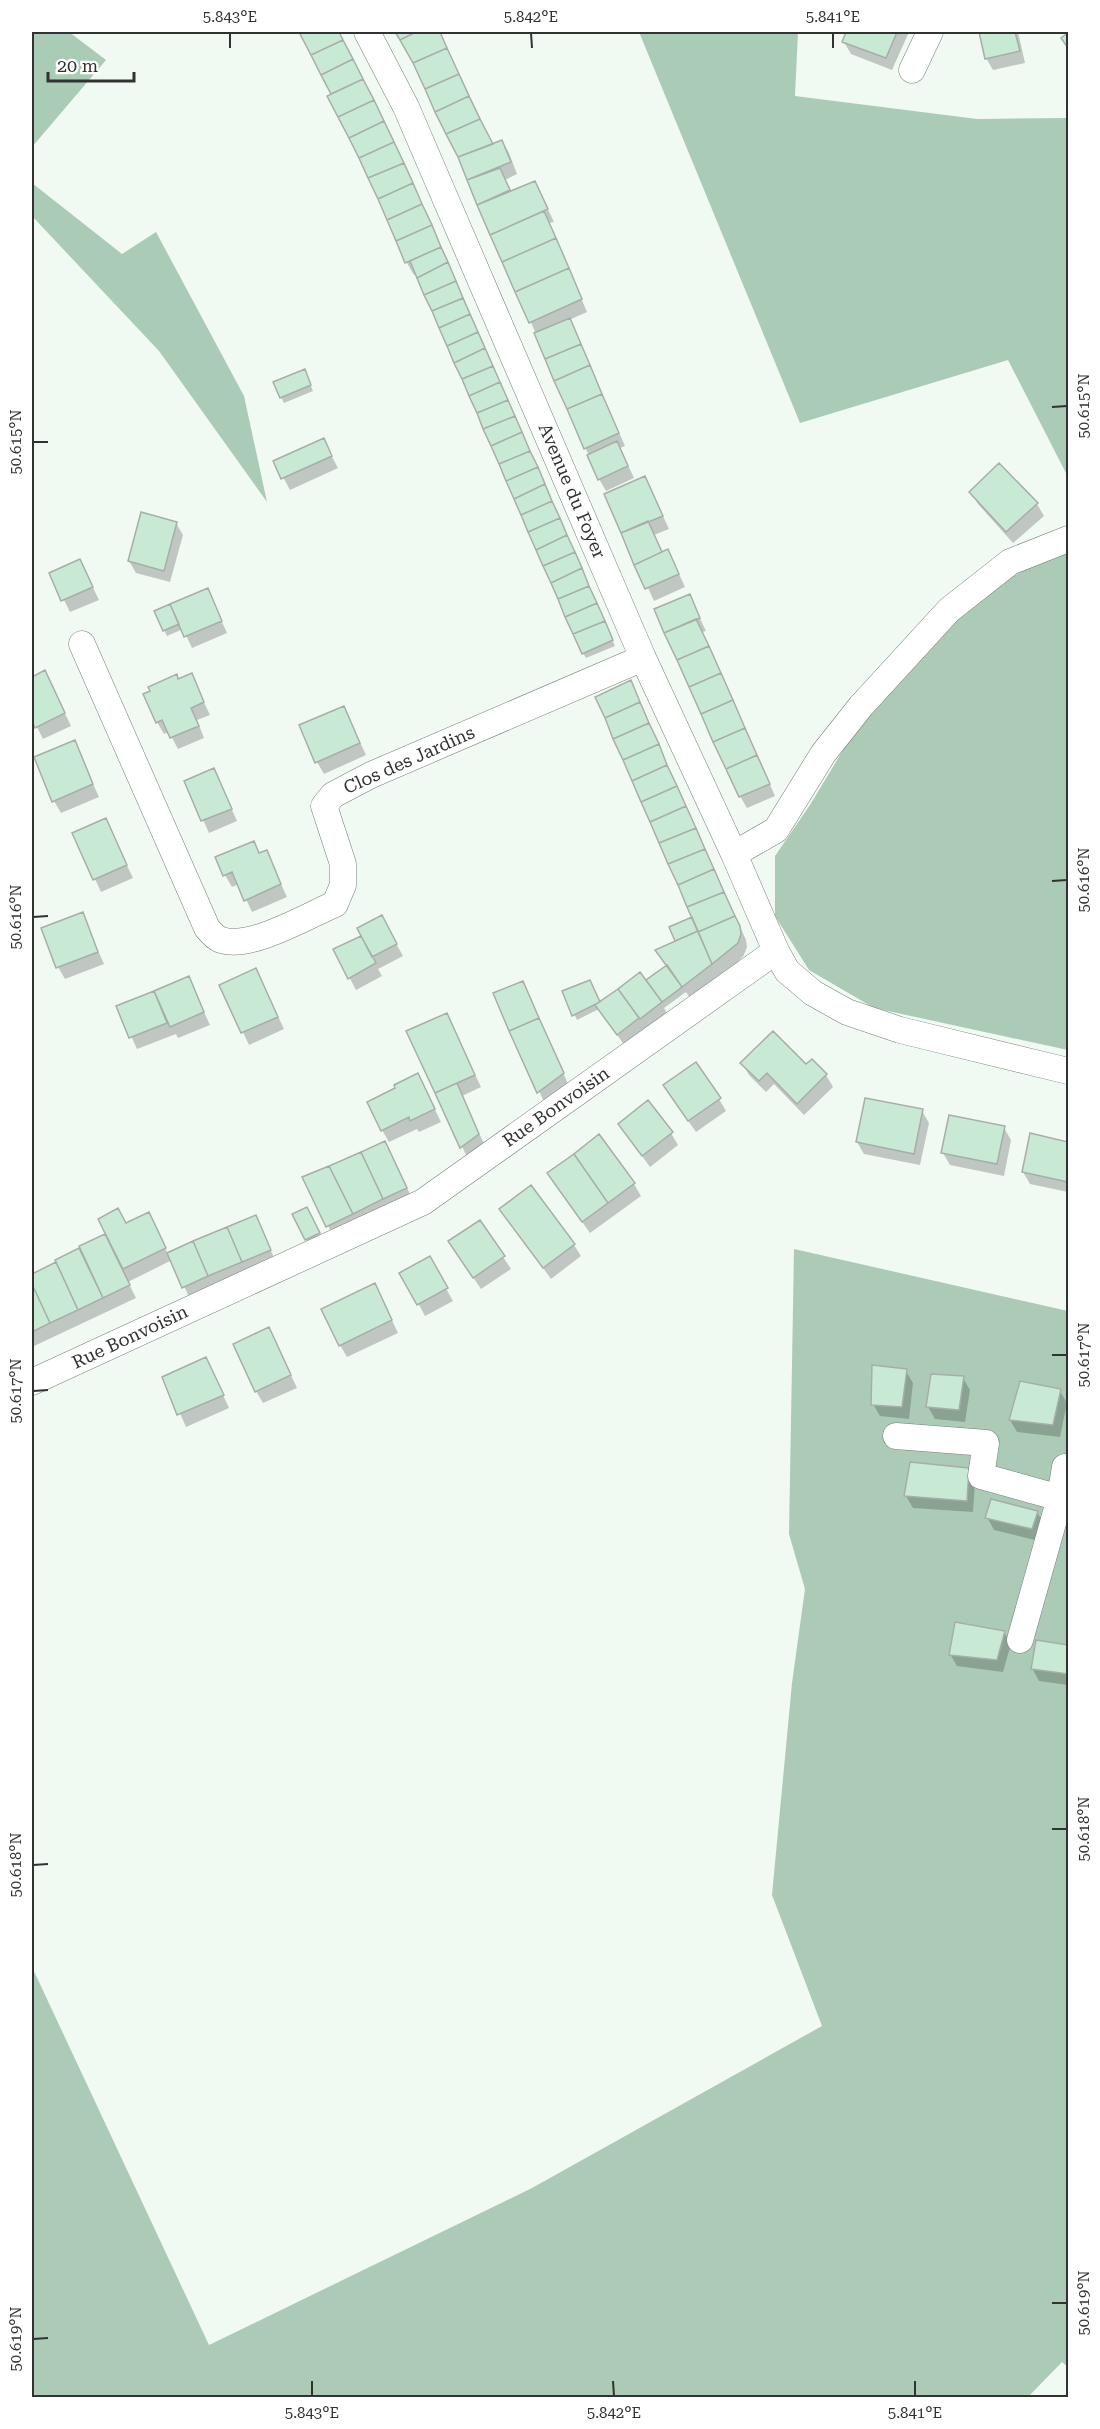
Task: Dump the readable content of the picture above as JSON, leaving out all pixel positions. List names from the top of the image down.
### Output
{
  "streets": {
    "street": ["Avenue du Foyer", "Clos des Jardins", "Rue Bonvoisin"]
  },
  "crossings": [
    ["Avenue du Foyer", "Clos des Jardins"],
    ["Avenue du Foyer", "Rue Bonvoisin"]
  ],
  "scale_bar": "20 m",
  "coordinates": [
    "5.843°E",
    "5.842°E",
    "5.841°E",
    "50.615°N",
    "50.616°N",
    "50.617°N",
    "50.618°N",
    "50.619°N"
  ]
}
